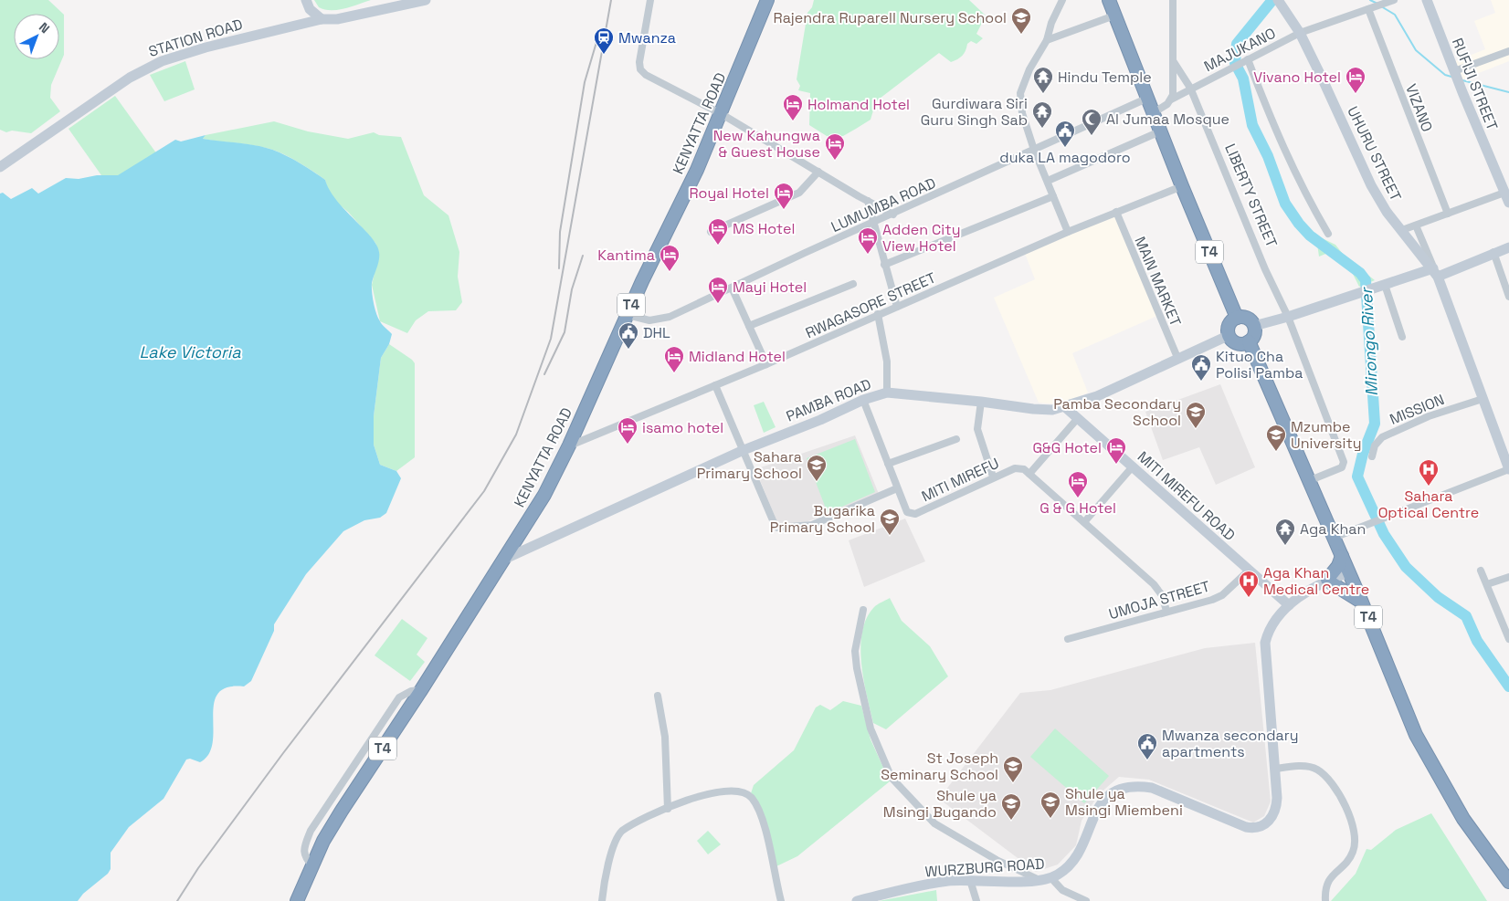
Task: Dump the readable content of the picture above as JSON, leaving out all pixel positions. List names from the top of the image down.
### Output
{
  "streets": {
    "highway": ["KENYATTA ROAD", "T4"],
    "main road": [
      "STATION ROAD",
      "RUFIJI STREET",
      "UHURU STREET",
      "PAMBA ROAD",
      "MITI MIREFU ROAD",
      "WURZBURG ROAD"
    ],
    "street": [
      "MAJUKANO",
      "VIZANO",
      "LIBERTY STREET",
      "LUMUMBA ROAD",
      "MAIN MARKET",
      "RWAGASORE STREET",
      "MISSION",
      "MITI MIREFU",
      "UMOJA STREET"
    ]
  },
  "crossings": [
    ["MAJUKANO", "VIZANO"],
    ["MAJUKANO", "UHURU STREET"],
    ["MAJUKANO", "LIBERTY STREET"],
    ["KENYATTA ROAD", "LUMUMBA ROAD"],
    ["KENYATTA ROAD", "RWAGASORE STREET"],
    ["KENYATTA ROAD", "PAMBA ROAD"],
    ["UHURU STREET", "MISSION"],
    ["LIBERTY STREET", "T4"],
    ["LUMUMBA ROAD", "T4"],
    ["T4", "RWAGASORE STREET"],
    ["T4", "PAMBA ROAD"],
    ["T4", "WURZBURG ROAD"],
    ["MAIN MARKET", "RWAGASORE STREET"],
    ["MAIN MARKET", "PAMBA ROAD"],
    ["PAMBA ROAD", "MITI MIREFU"],
    ["PAMBA ROAD", "MITI MIREFU ROAD"],
    ["MITI MIREFU ROAD", "UMOJA STREET"],
    ["MITI MIREFU ROAD", "WURZBURG ROAD"]
  ],
  "water": ["Mirongo River", "Lake Victoria"],
  "places": {
    "school or university": [
      "Rajendra Ruparell Nursery School",
      "Pamba Secondary School",
      "Mzumbe University",
      "Sahara Primary School",
      "Bugarika Primary School",
      "St Joseph Seminary School",
      "Shule ya Msingi Miembeni",
      "Shule ya Msingi Bugando"
    ],
    "station": ["Mwanza"],
    "temple": ["Hindu Temple", "Gurdiwara Siri Guru Singh Sab", "Aga Khan"],
    "hotel": [
      "Vivano Hotel",
      "Holmand Hotel",
      "New Kahungwa & Guest House",
      "Royal Hotel",
      "MS Hotel",
      "Adden City View Hotel",
      "Kantima",
      "Mayi Hotel",
      "Midland Hotel",
      "isamo hotel",
      "G&G Hotel",
      "G & G Hotel"
    ],
    "mosque": ["Al Jumaa Mosque"],
    "public building": [
      "duka LA magodoro",
      "DHL",
      "Kituo Cha Polisi Pamba",
      "Mwanza secondary apartments"
    ],
    "hospital": ["Sahara Optical Centre", "Aga Khan Medical Centre"]
  },
  "north": "top right"
}
